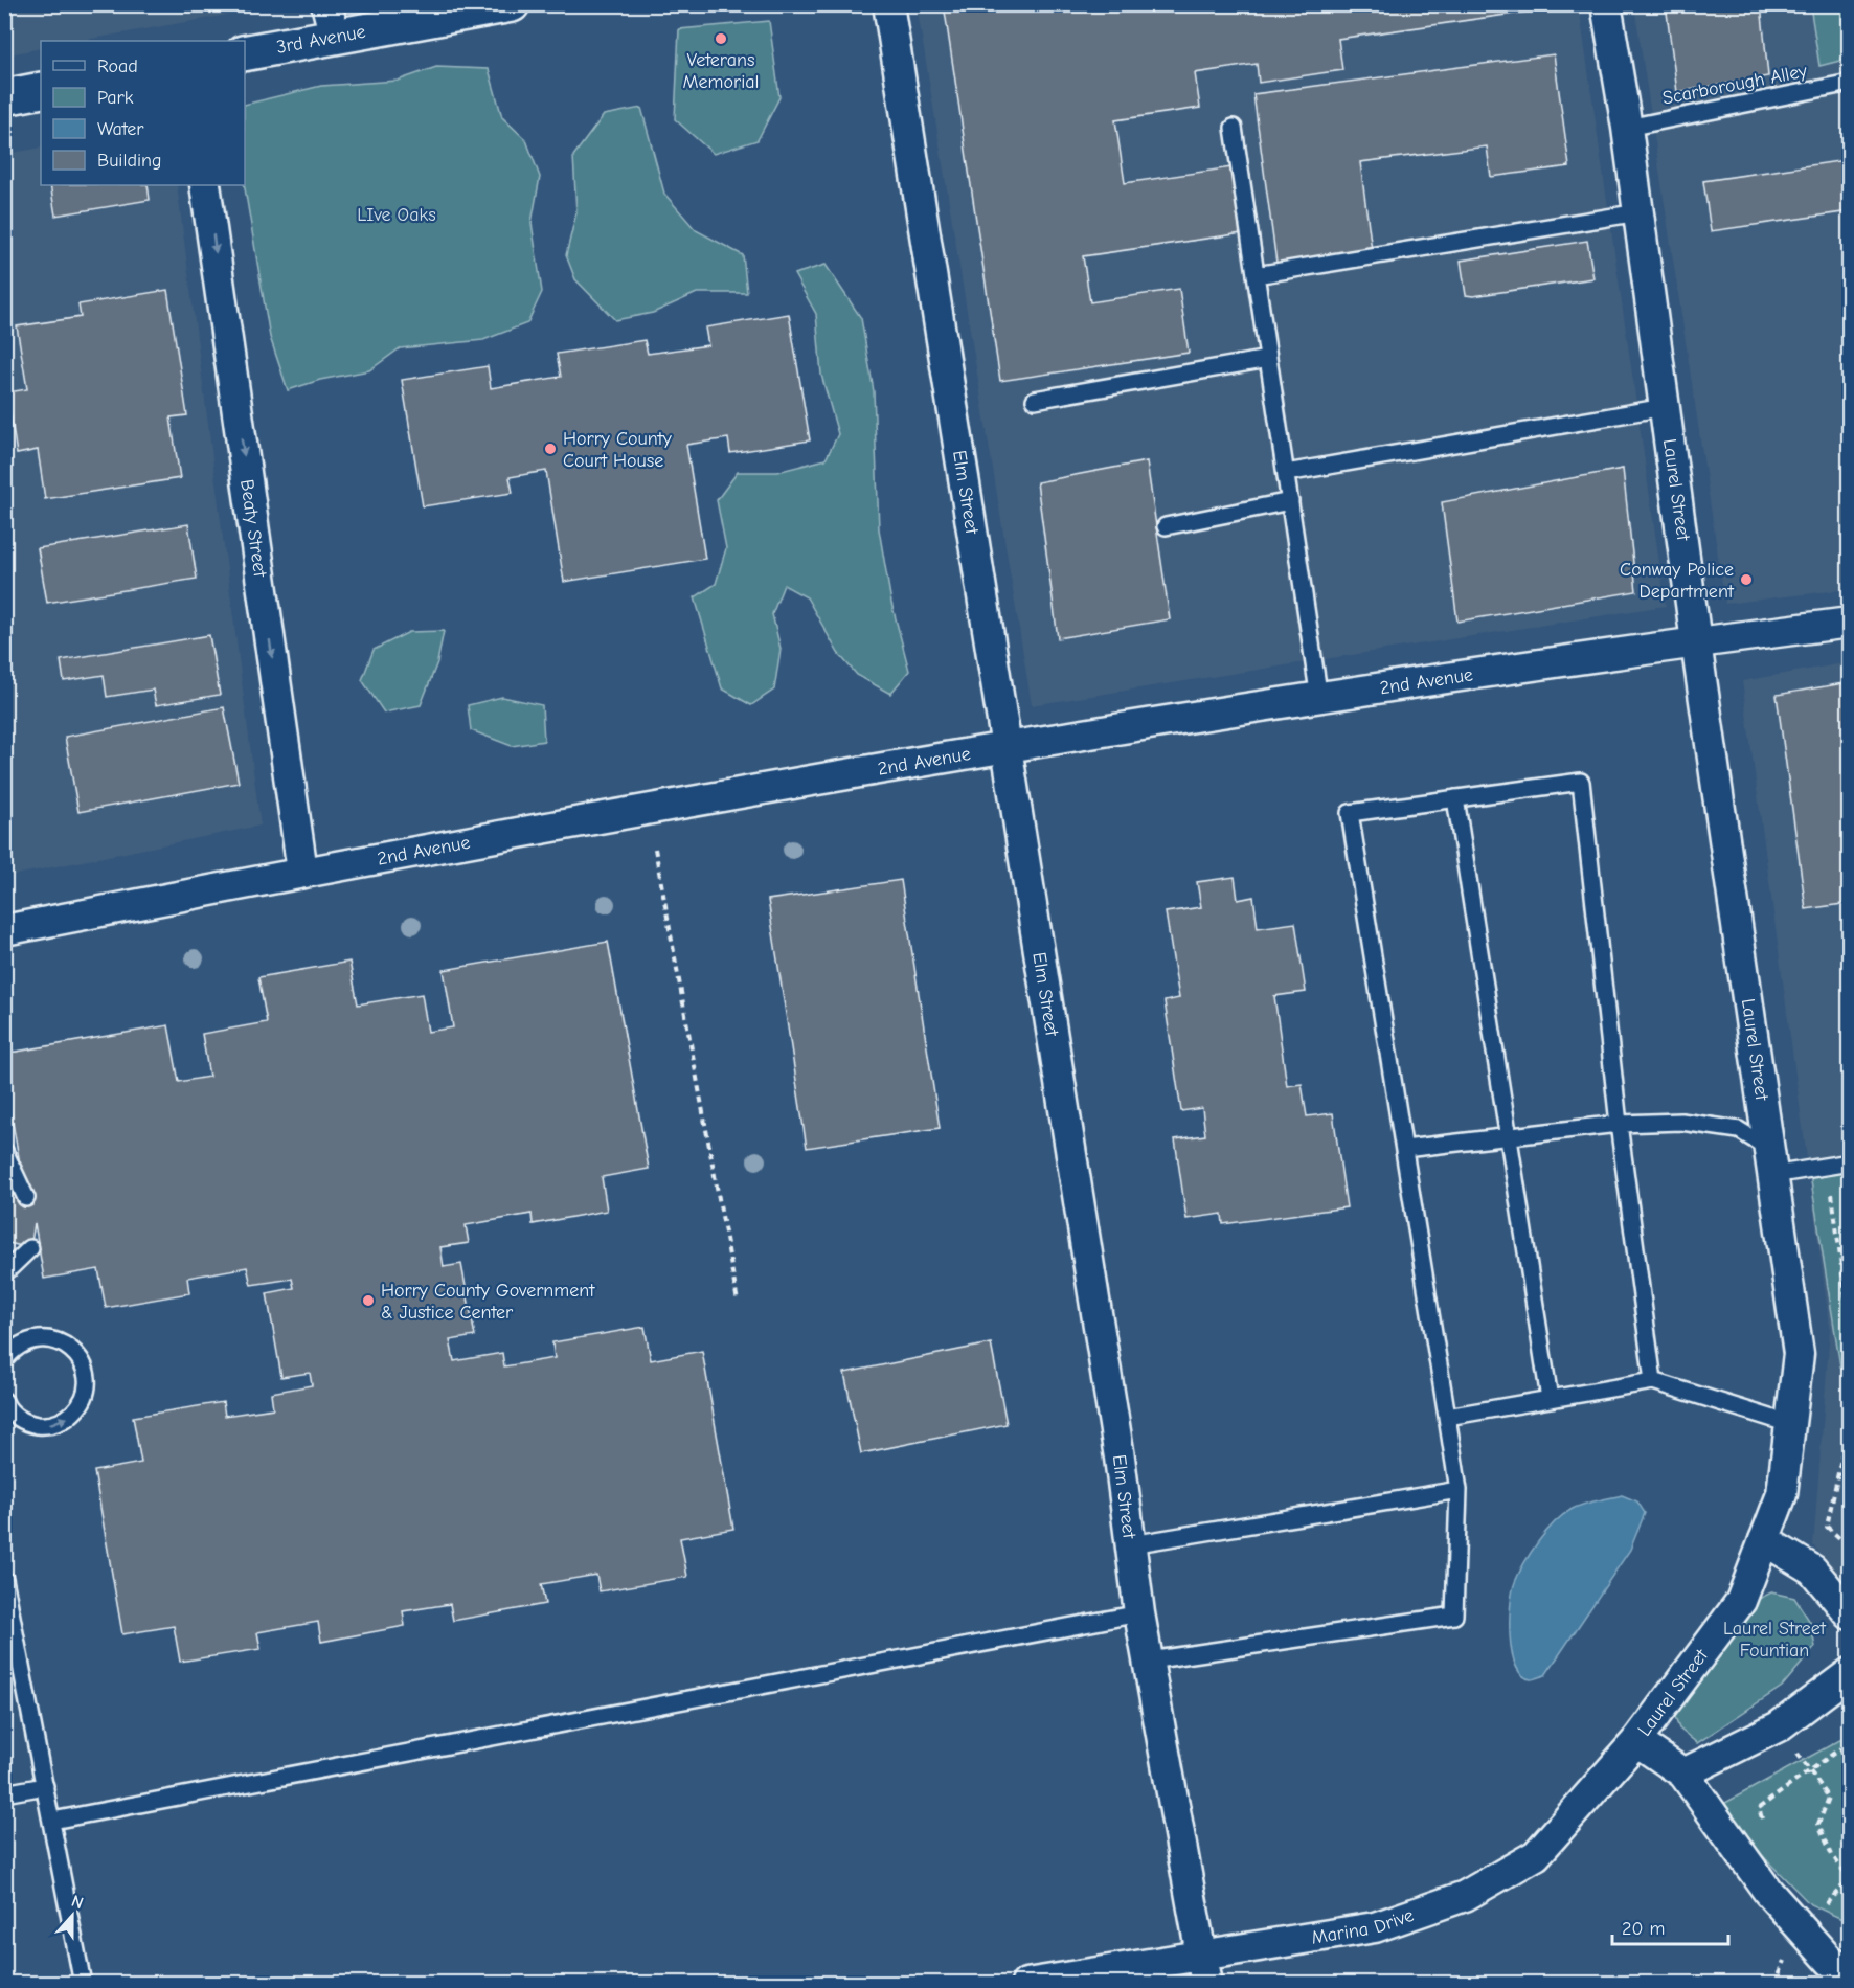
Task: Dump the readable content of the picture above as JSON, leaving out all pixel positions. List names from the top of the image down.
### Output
{
  "streets": {
    "main road": ["3rd Avenue"],
    "street": [
      "Laurel Street",
      "Elm Street",
      "Beaty Street",
      "2nd Avenue",
      "Marina Drive"
    ],
    "lane": ["Scarborough Alley"]
  },
  "crossings": [
    ["Scarborough Alley", "Laurel Street"],
    ["Laurel Street", "2nd Avenue"],
    ["Laurel Street", "Marina Drive"],
    ["Elm Street", "2nd Avenue"],
    ["Elm Street", "Marina Drive"],
    ["Beaty Street", "2nd Avenue"]
  ],
  "one_way": ["Beaty Street"],
  "parks": ["LIve Oaks", "Laurel Street Fountian"],
  "places": [
    "Veterans Memorial",
    "Horry County Court House",
    "Conway Police Department",
    "Horry County Government & Justice Center"
  ],
  "legend": [
    "Road",
    "Park",
    "Water",
    "Building"
  ],
  "scale_bar": "20 m",
  "north": "top"
}
